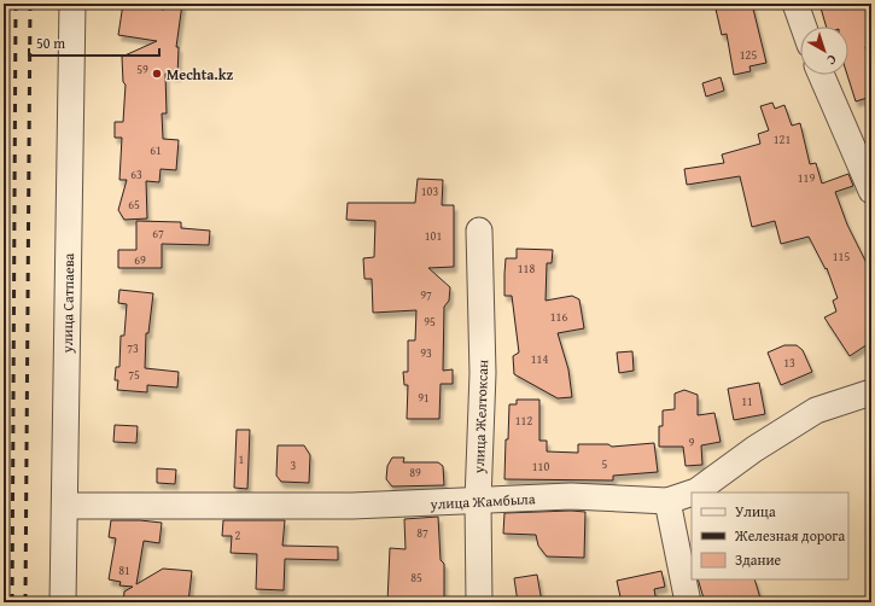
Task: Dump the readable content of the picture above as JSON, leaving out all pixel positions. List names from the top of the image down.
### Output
{
  "streets": {
    "street": ["улица Сатпаева", "улица Желтоксан", "улица Жамбыла"]
  },
  "crossings": [
    ["улица Сатпаева", "улица Жамбыла"],
    ["улица Желтоксан", "улица Жамбыла"]
  ],
  "places": ["Mechta.kz"],
  "house_numbers": [
    "125",
    "59",
    "121",
    "61",
    "63",
    "119",
    "103",
    "65",
    "67",
    "101",
    "115",
    "69",
    "118",
    "97",
    "116",
    "95",
    "73",
    "93",
    "114",
    "13",
    "75",
    "91",
    "11",
    "112",
    "9",
    "1",
    "5",
    "3",
    "110",
    "89",
    "87",
    "2",
    "81",
    "85"
  ],
  "legend": ["Улица", "Железная дорога", "Здание"],
  "scale_bar": "50 m",
  "north": "bottom right"
}
